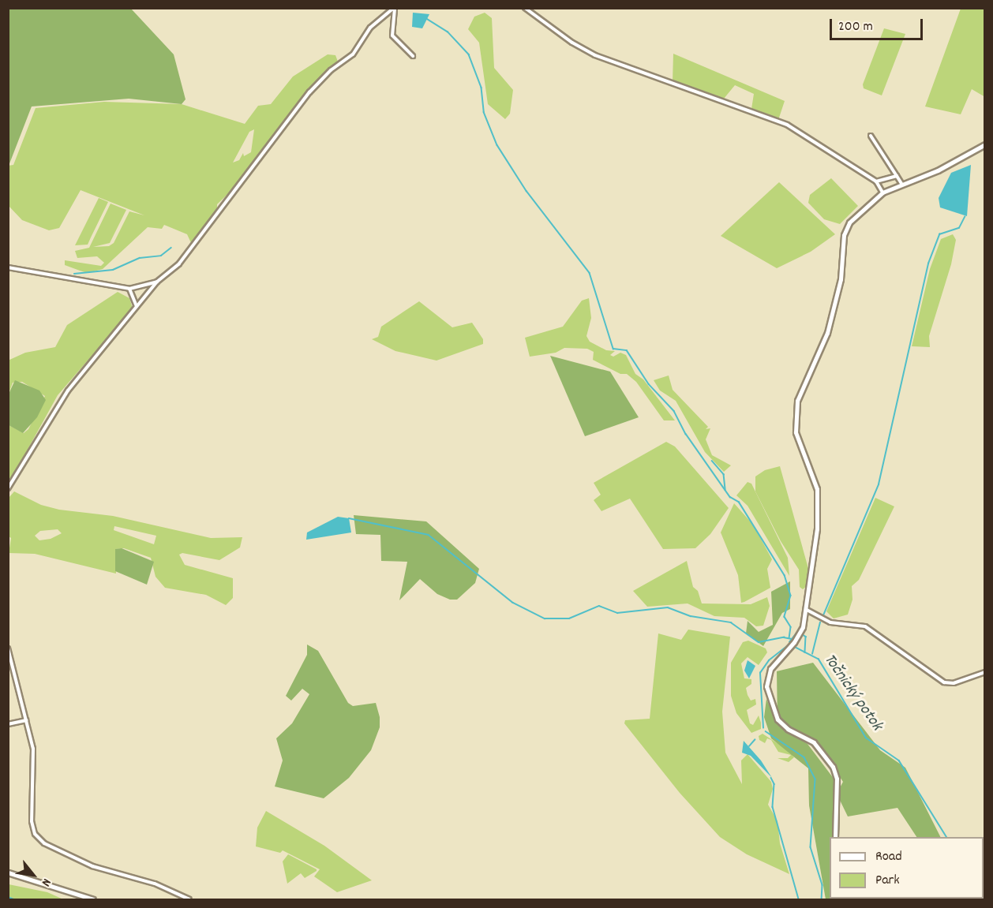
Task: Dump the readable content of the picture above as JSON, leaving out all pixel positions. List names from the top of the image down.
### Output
{
  "water": ["Točnický potok"],
  "legend": ["Road", "Park"],
  "scale_bar": "200 m",
  "north": "bottom right"
}
